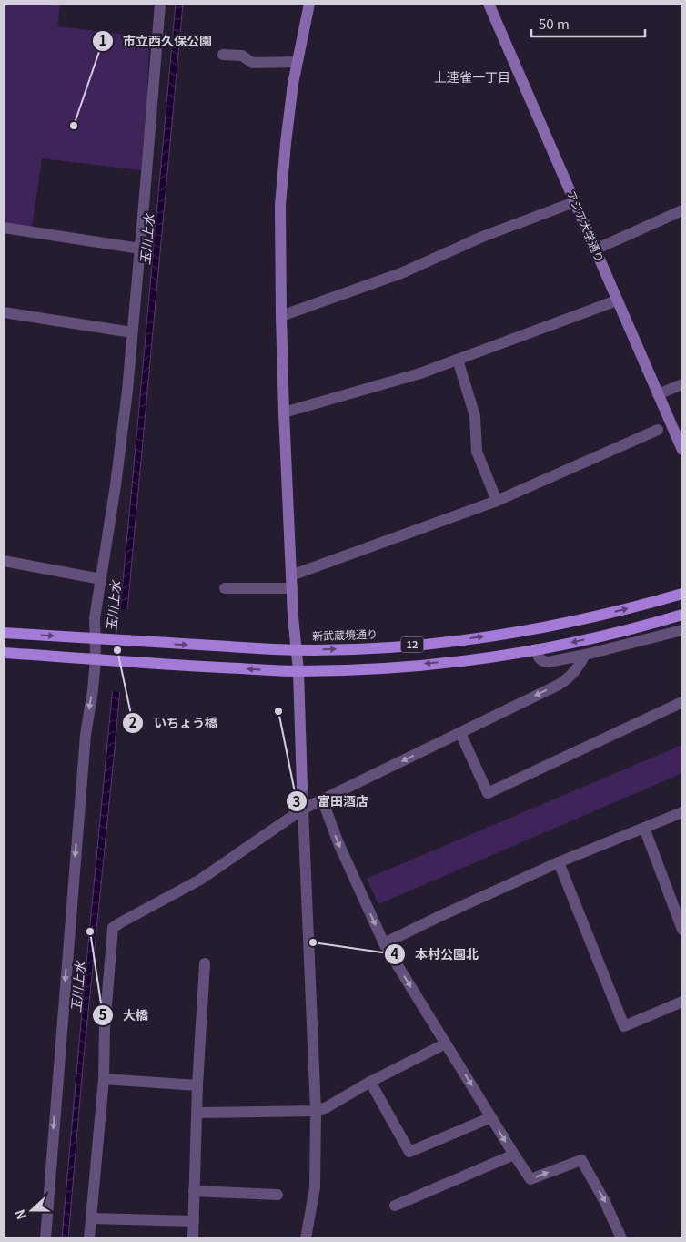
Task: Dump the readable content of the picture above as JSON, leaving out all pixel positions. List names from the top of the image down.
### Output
{
  "streets": {
    "main road": ["新武蔵境通り", "12"],
    "street": ["アジア大学通り"]
  },
  "districts": ["上連雀一丁目"],
  "water": ["玉川上水"],
  "places": [
    "市立西久保公園",
    "いちょう橋",
    "富田酒店",
    "大橋",
    "本村公園北"
  ],
  "scale_bar": "50 m",
  "north": "left"
}
